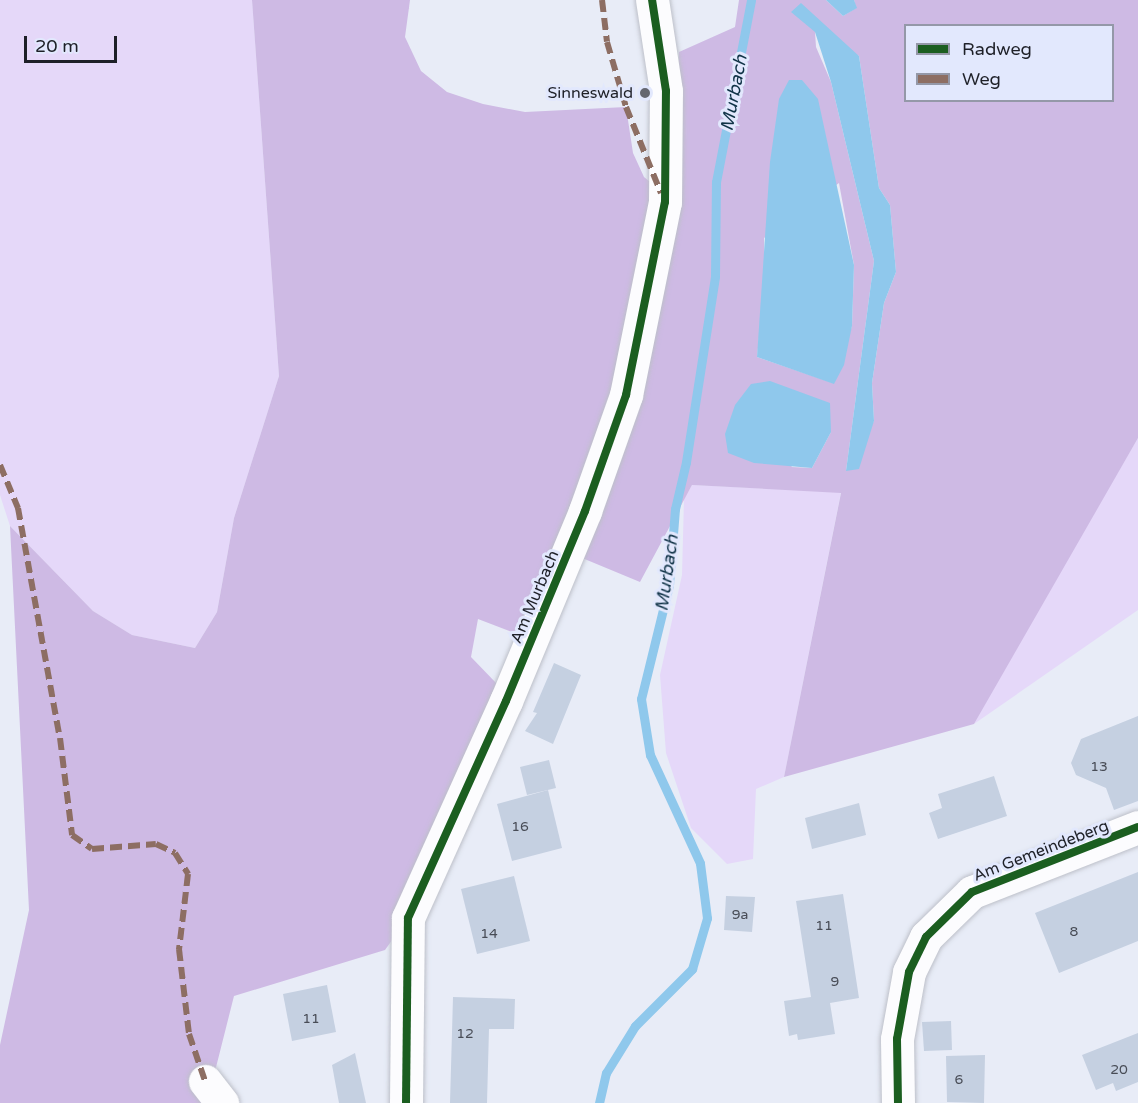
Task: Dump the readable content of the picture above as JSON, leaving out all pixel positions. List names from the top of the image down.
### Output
{
  "streets": {
    "street": ["Am Murbach", "Am Gemeindeberg"]
  },
  "water": ["Murbach"],
  "places": ["Sinneswald"],
  "house_numbers": [
    "13",
    "16",
    "9a",
    "11",
    "8",
    "14",
    "9",
    "11",
    "12",
    "20",
    "6"
  ],
  "legend": ["Radweg", "Weg"],
  "scale_bar": "20 m"
}
